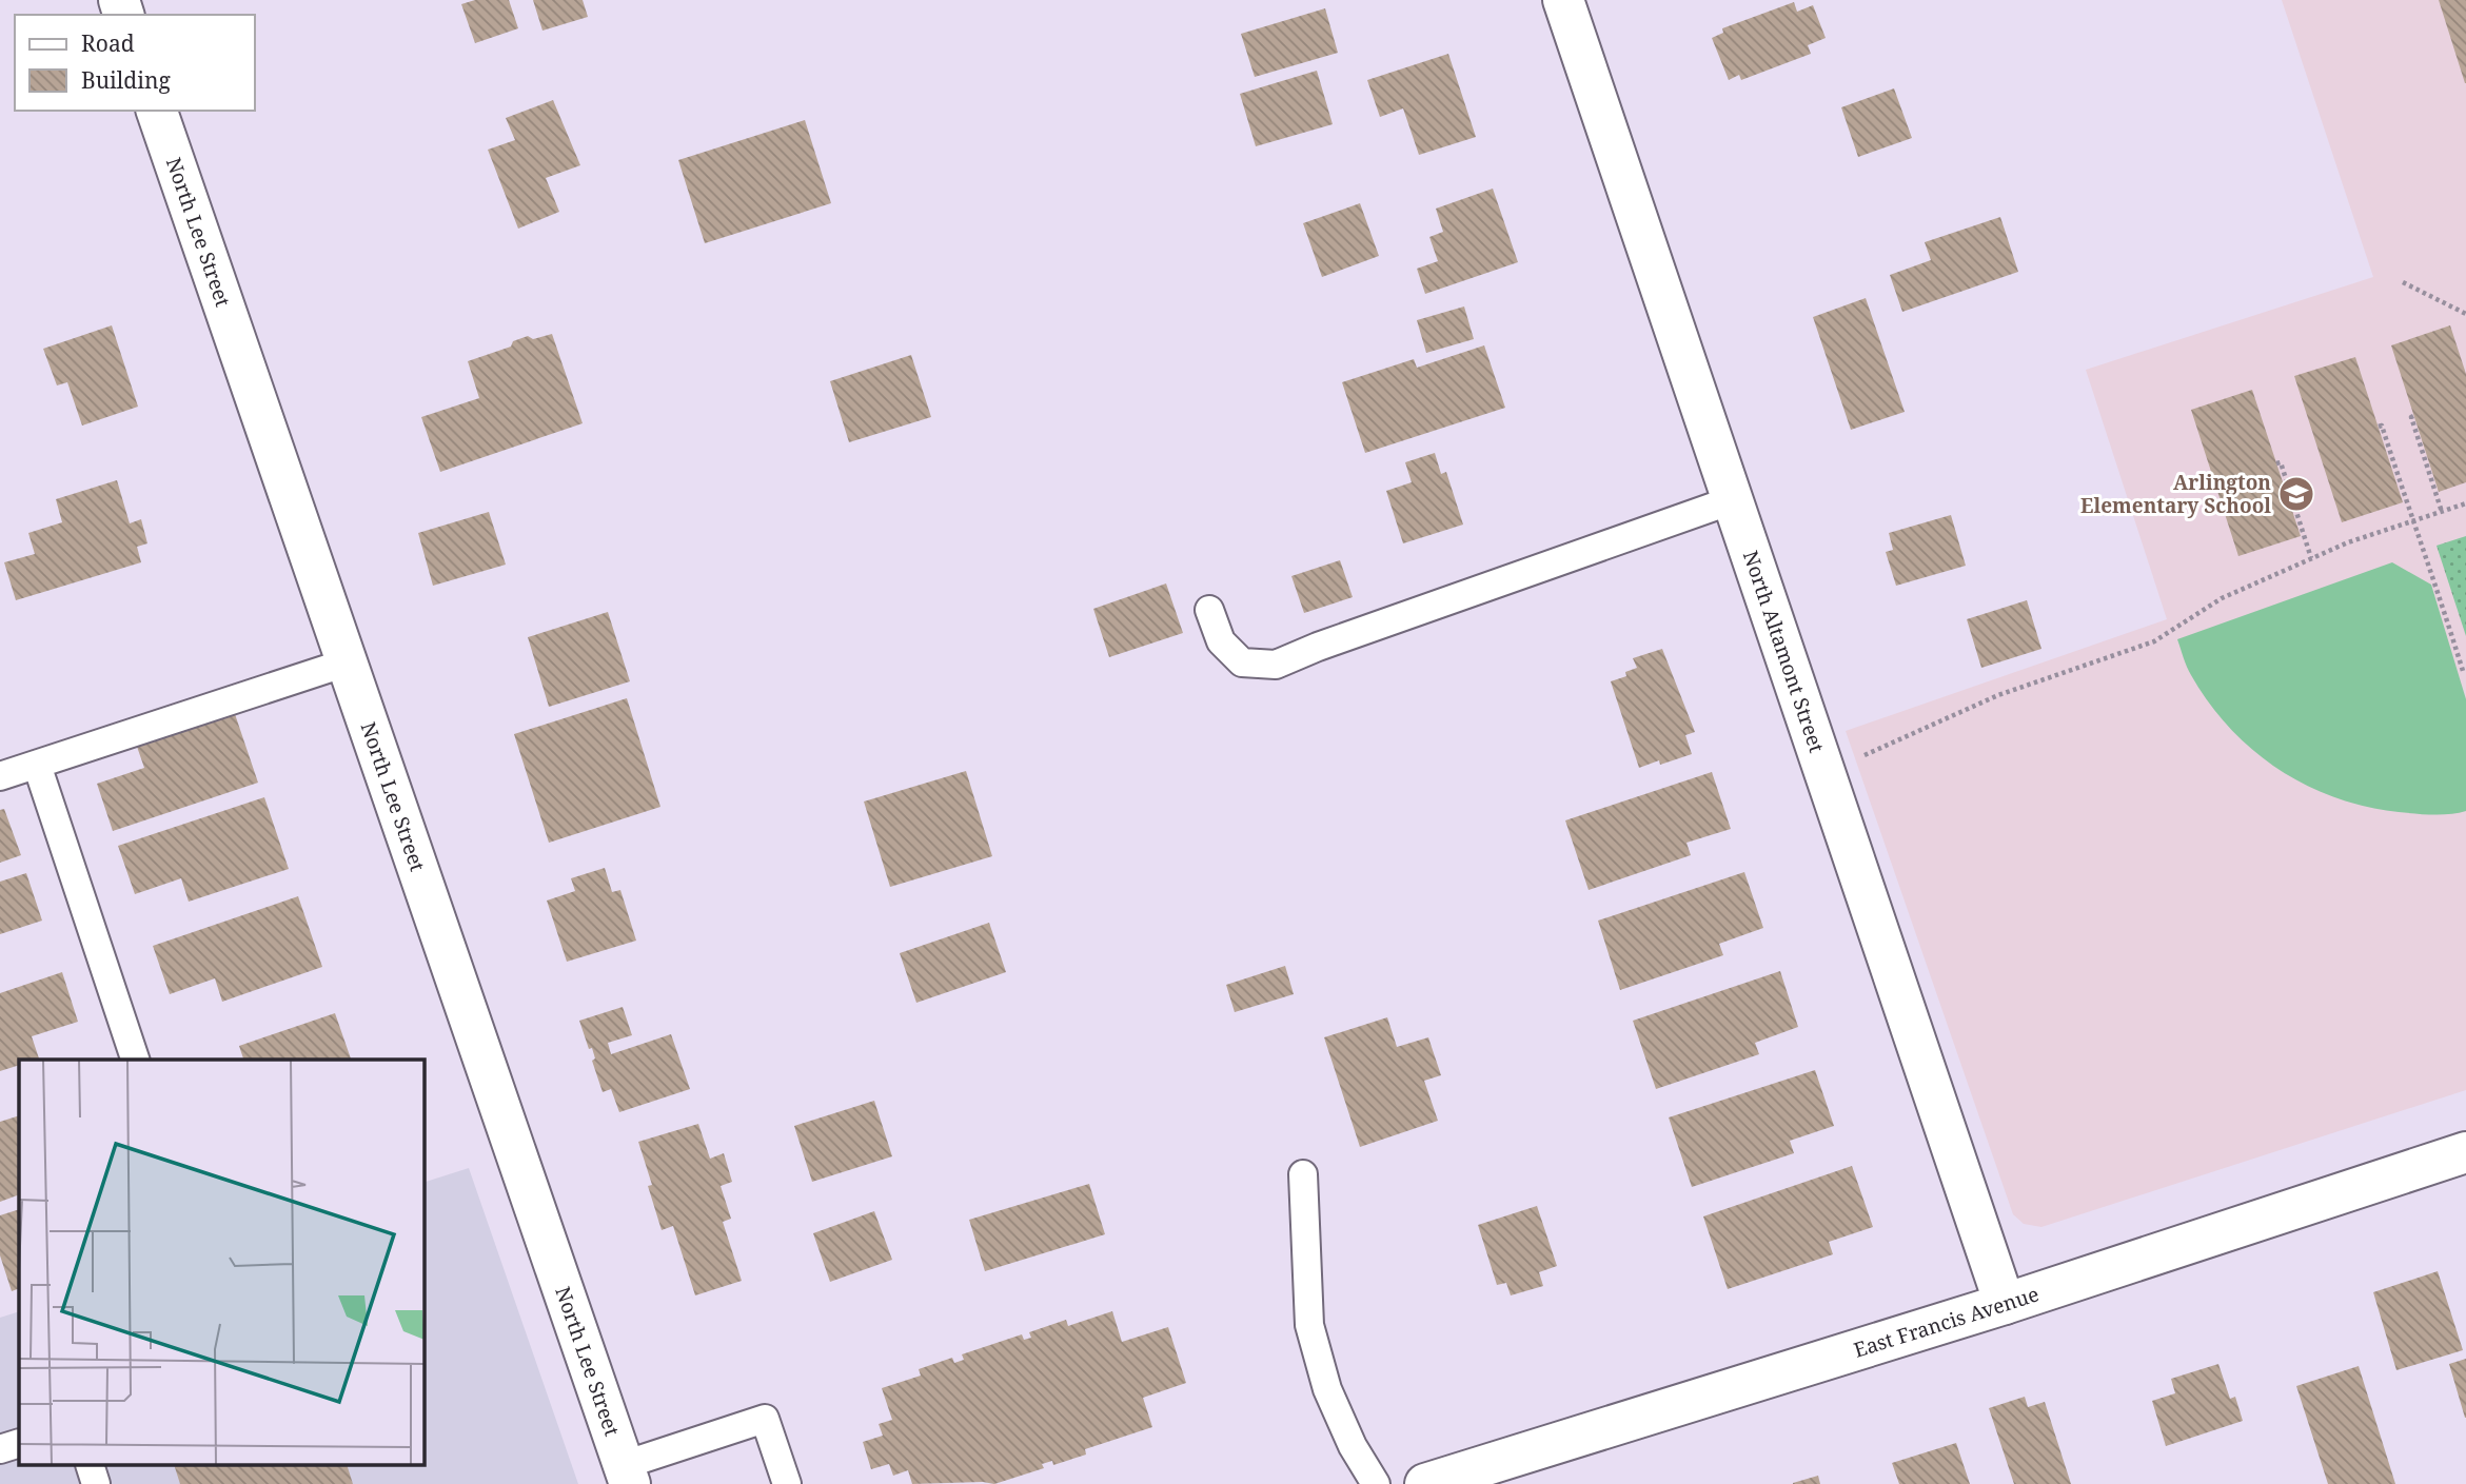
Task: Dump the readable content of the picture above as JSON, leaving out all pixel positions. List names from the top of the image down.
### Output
{
  "streets": {
    "street": ["North Lee Street", "North Altamont Street", "East Francis Avenue"]
  },
  "crossings": [
    ["North Altamont Street", "East Francis Avenue"]
  ],
  "places": {
    "school or university": ["Arlington Elementary School"]
  },
  "legend": ["Road", "Building"]
}
